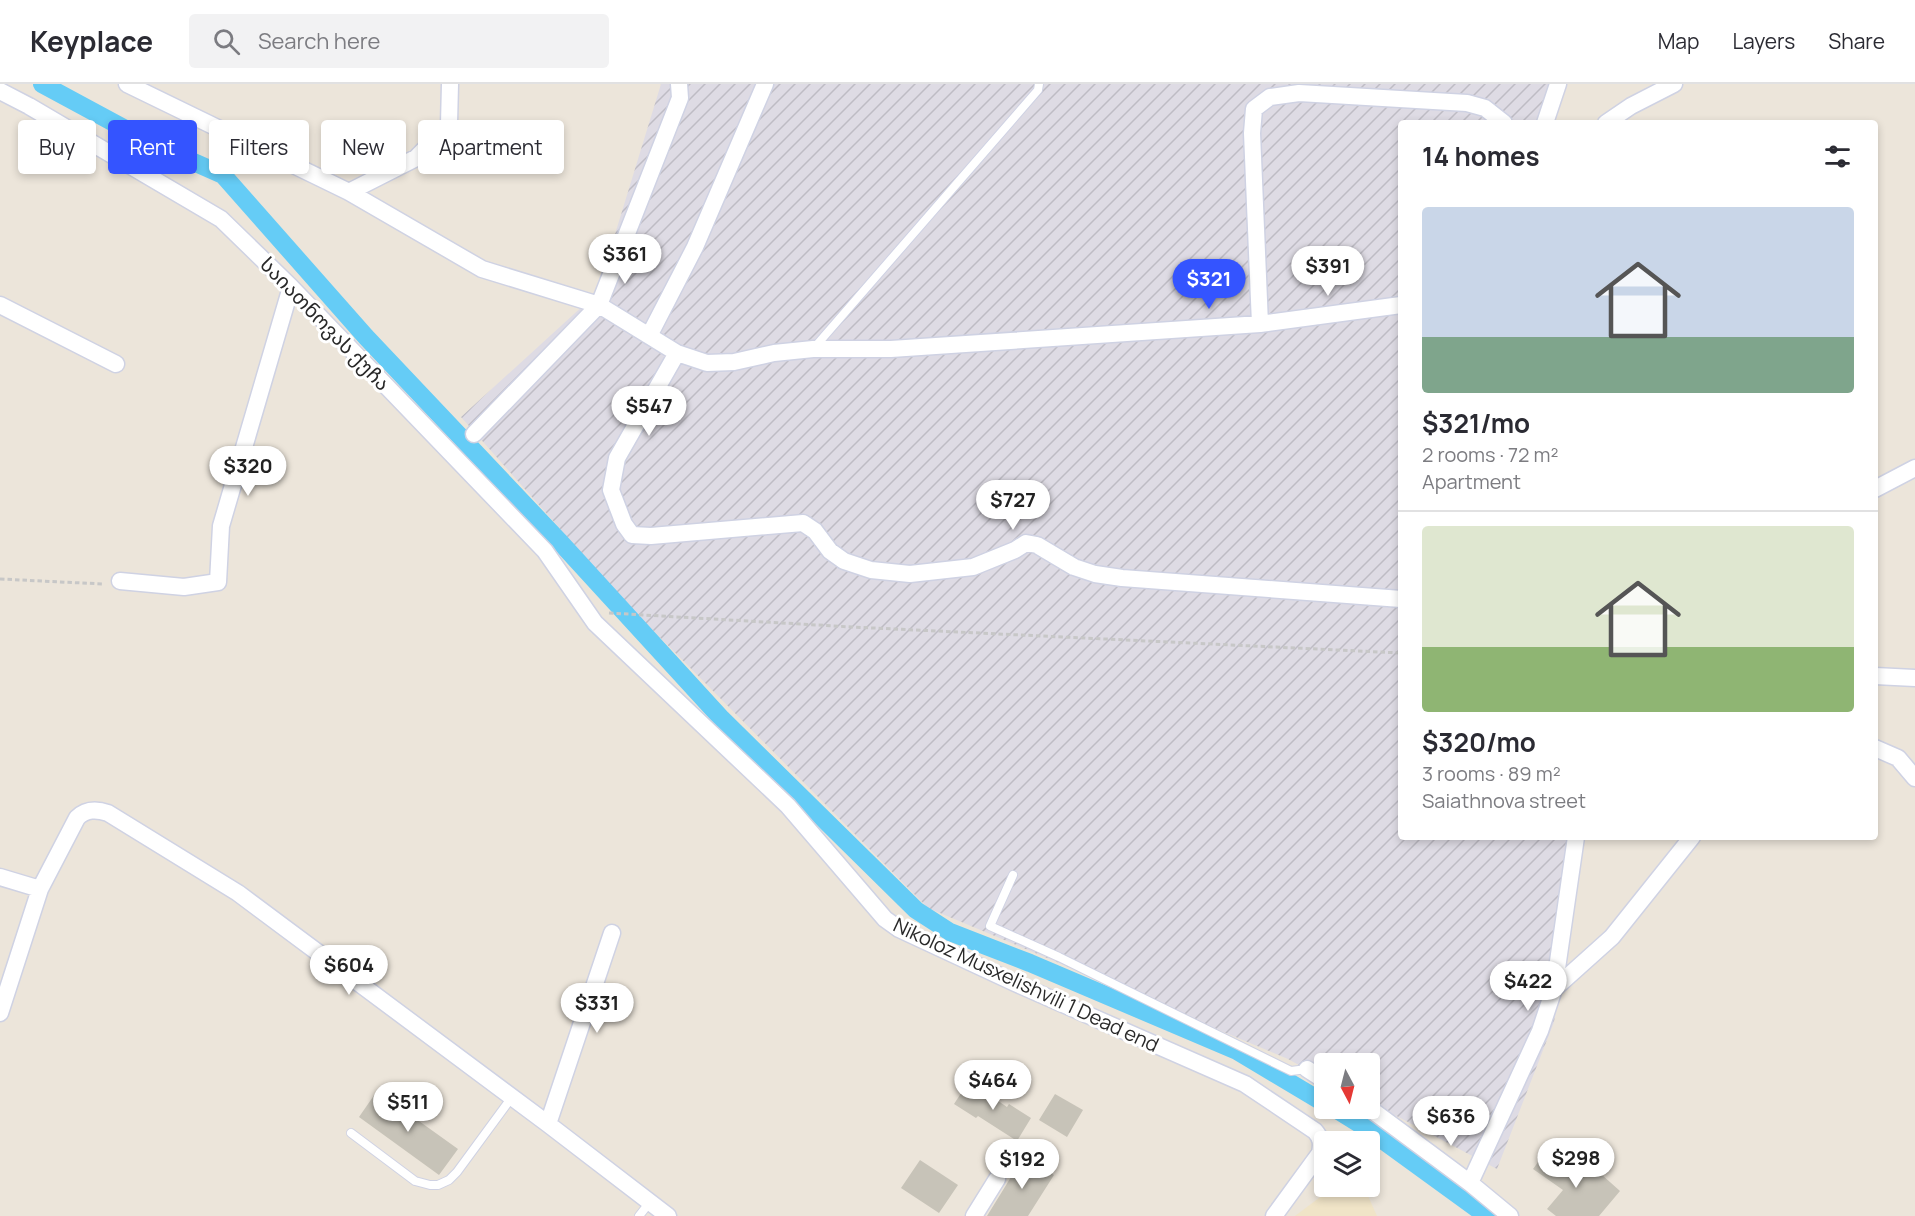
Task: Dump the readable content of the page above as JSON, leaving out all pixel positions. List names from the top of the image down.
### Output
{
  "streets": {
    "street": ["საიათნოვას ქუჩა", "Nikoloz Musxelishvili 1 Dead end"]
  },
  "crossings": [
    ["საიათნოვას ქუჩა", "Nikoloz Musxelishvili 1 Dead end"]
  ],
  "north": "bottom",
  "page": {
    "header": "Keyplace",
    "search": "Search here",
    "nav": ["Map", "Layers", "Share"],
    "chip": [
      "Buy",
      "Rent",
      "Filters",
      "New",
      "Apartment"
    ],
    "heading": "14 homes",
    "list": [
      {
        "name": "$321/mo",
        "note": "2 rooms · 72 m² · Apartment"
      },
      {
        "name": "$320/mo",
        "note": "3 rooms · 89 m² · Saiathnova street"
      }
    ],
    "price": [
      "$361",
      "$391",
      "$321",
      "$547",
      "$320",
      "$727",
      "$604",
      "$422",
      "$331",
      "$464",
      "$511",
      "$636",
      "$298",
      "$192"
    ]
  }
}
